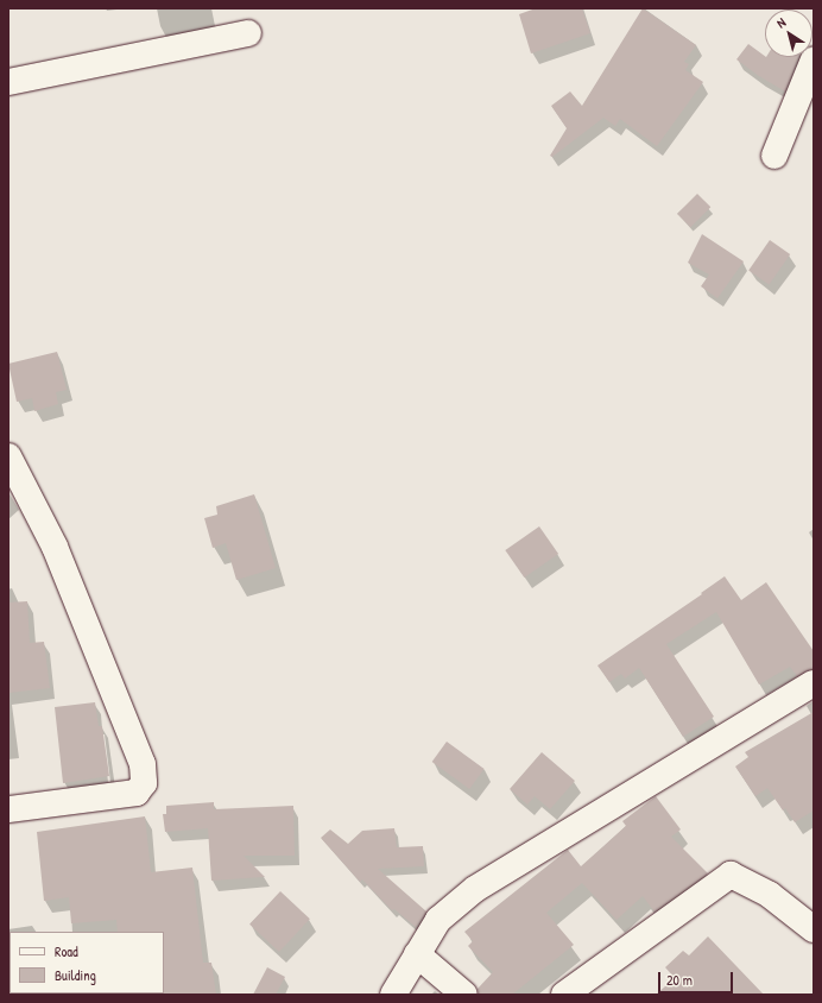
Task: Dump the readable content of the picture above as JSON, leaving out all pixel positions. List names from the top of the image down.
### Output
{
  "legend": ["Road", "Building"],
  "scale_bar": "20 m",
  "north": "top left"
}
